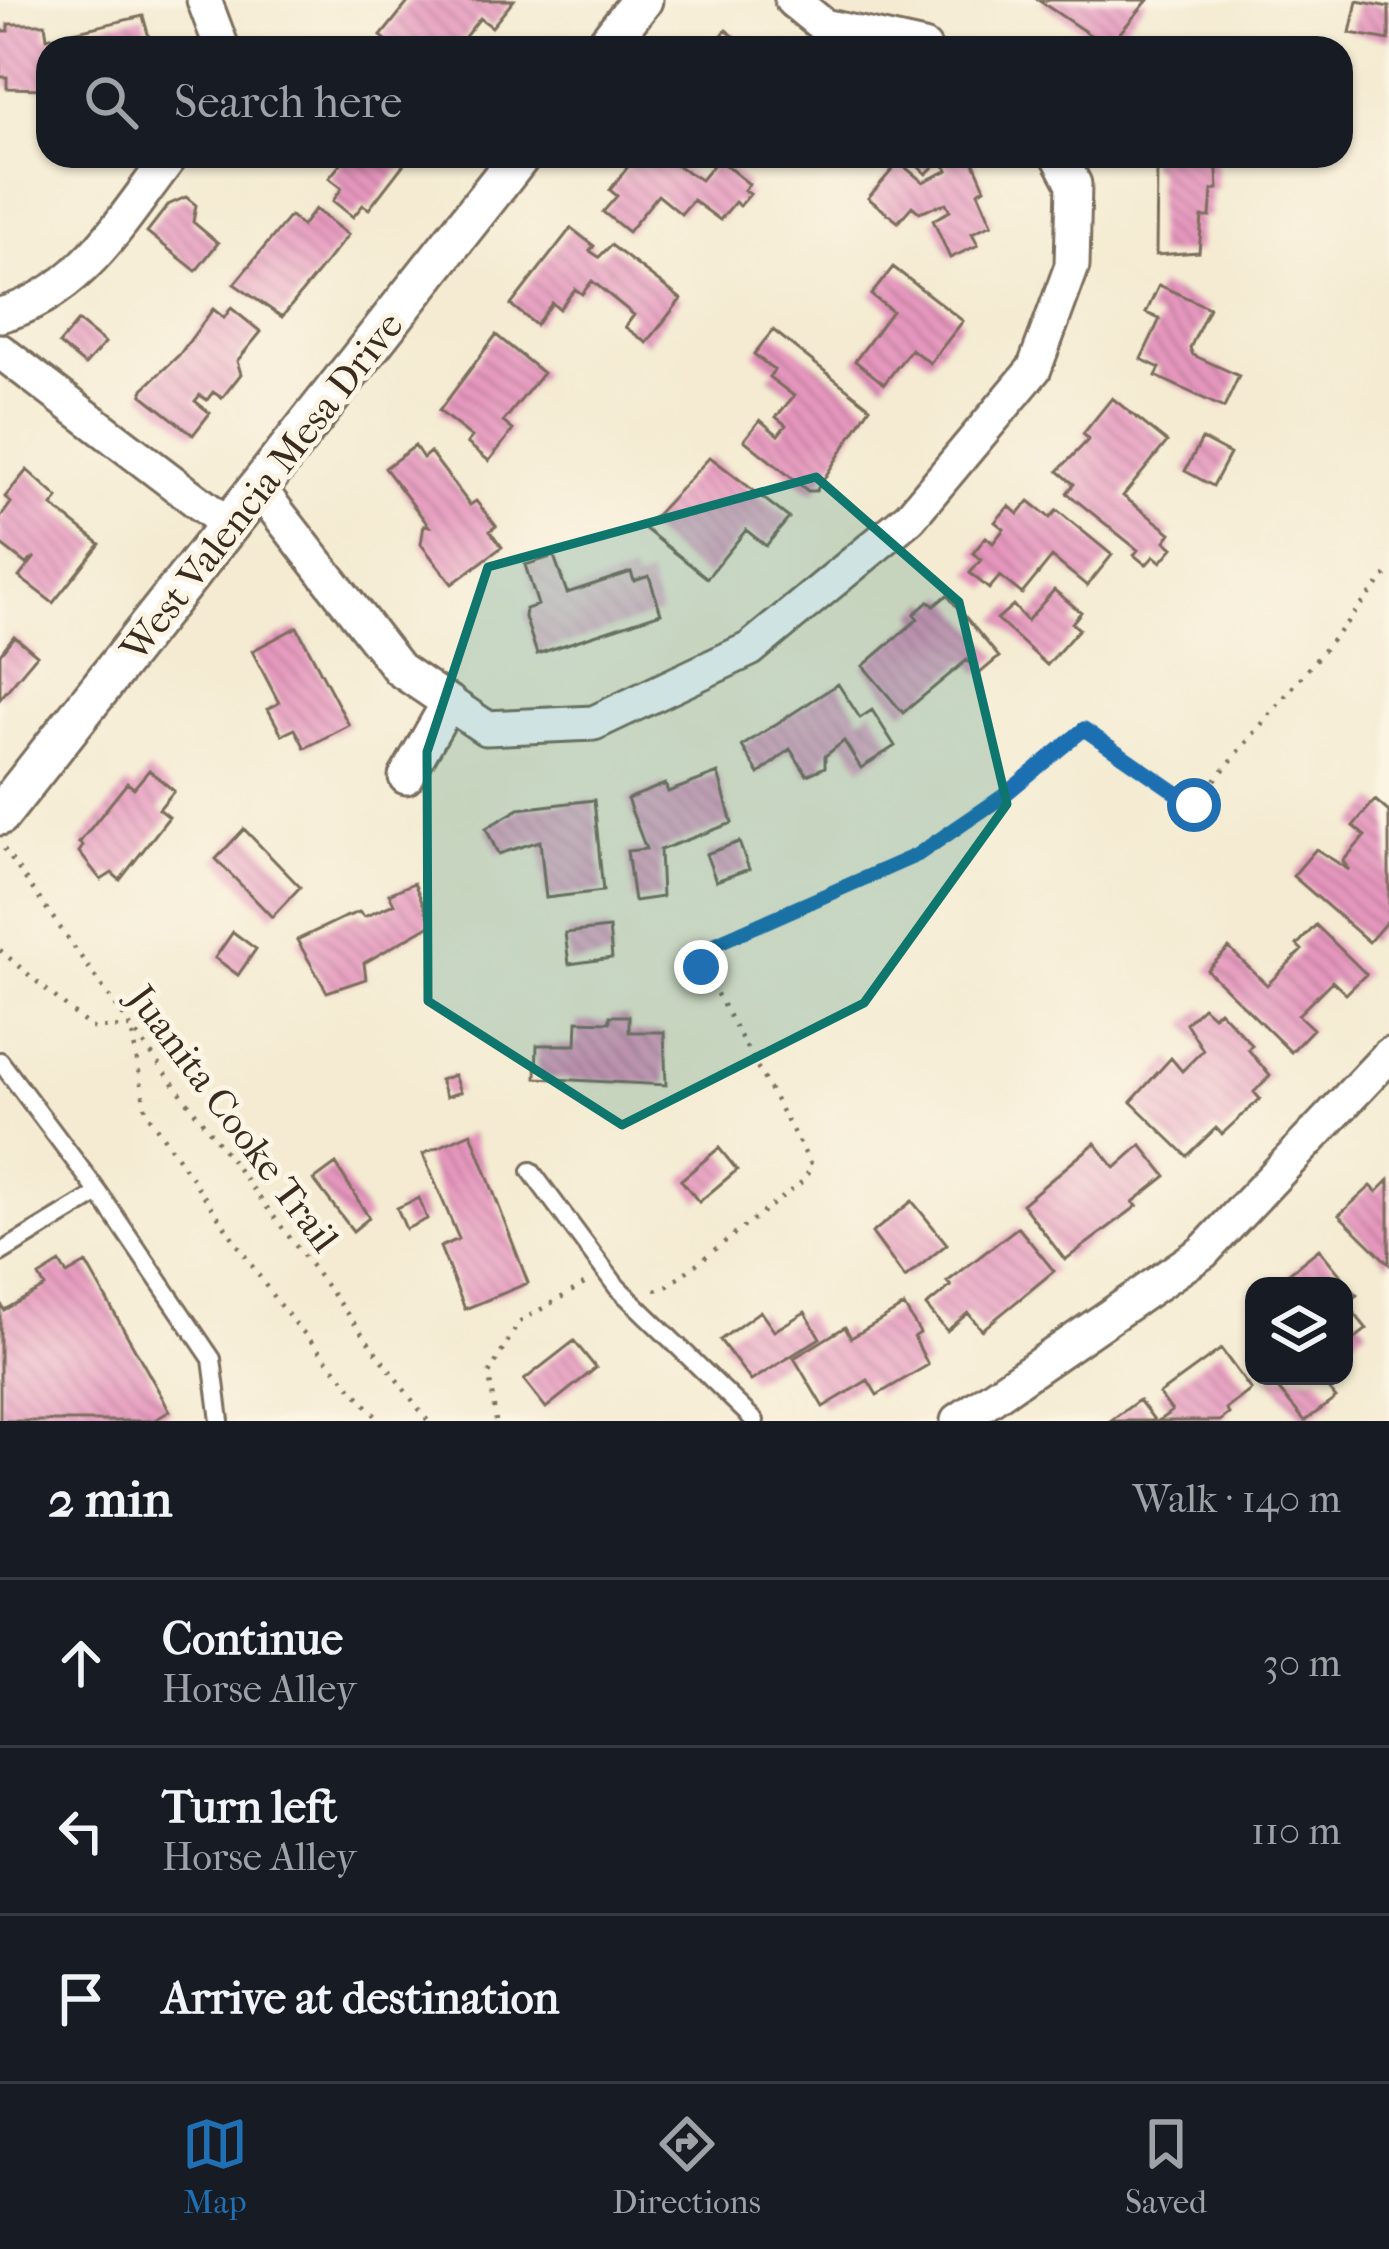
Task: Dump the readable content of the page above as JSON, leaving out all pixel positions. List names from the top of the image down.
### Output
{
  "streets": {
    "street": ["West Valencia Mesa Drive"],
    "path": ["Juanita Cooke Trail"]
  },
  "page": {
    "search": "Search here",
    "heading": ["2 min", "Walk · 140 m"],
    "list": [
      ["Continue", "Horse Alley", "30 m"],
      ["Turn left", "Horse Alley", "110 m"],
      "Arrive at destination"
    ],
    "nav": ["Map", "Directions", "Saved"]
  }
}
